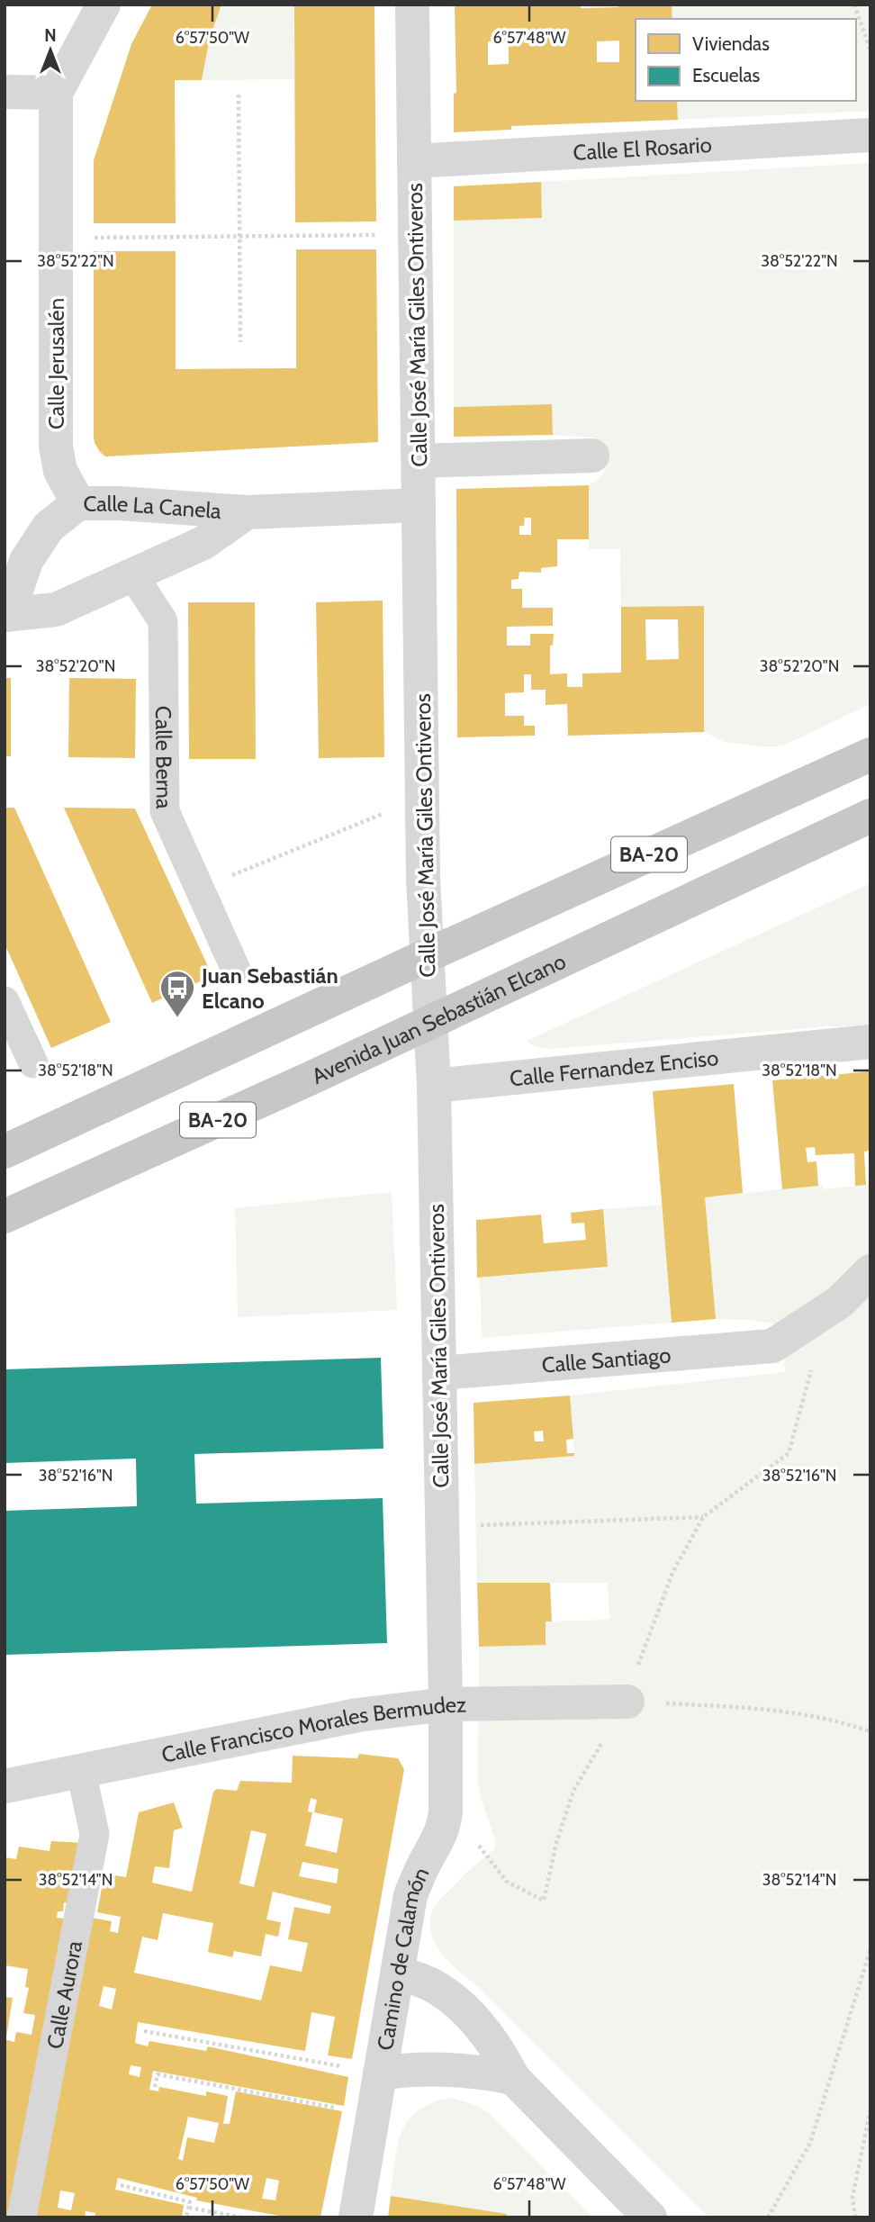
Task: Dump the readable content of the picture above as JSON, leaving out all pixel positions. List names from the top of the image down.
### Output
{
  "streets": {
    "highway": ["BA-20", "Avenida Juan Sebastián Elcano"],
    "street": [
      "Calle El Rosario",
      "Calle José María Giles Ontiveros",
      "Calle Jerusalén",
      "Calle La Canela",
      "Calle Berna",
      "Calle Fernandez Enciso",
      "Calle Santiago",
      "Calle Francisco Morales Bermudez",
      "Camino de Calamón",
      "Calle Aurora"
    ]
  },
  "crossings": [
    ["Calle El Rosario", "Calle José María Giles Ontiveros"],
    ["Calle José María Giles Ontiveros", "Calle La Canela"],
    ["Calle José María Giles Ontiveros", "BA-20"],
    ["Calle José María Giles Ontiveros", "Avenida Juan Sebastián Elcano"],
    ["Calle José María Giles Ontiveros", "Calle Fernandez Enciso"],
    ["Calle José María Giles Ontiveros", "Calle Santiago"],
    ["Calle José María Giles Ontiveros", "Calle Francisco Morales Bermudez"],
    ["Calle José María Giles Ontiveros", "Camino de Calamón"],
    ["Calle Jerusalén", "Calle La Canela"],
    ["Calle La Canela", "Calle Berna"],
    ["Calle Francisco Morales Bermudez", "Camino de Calamón"],
    ["Calle Francisco Morales Bermudez", "Calle Aurora"]
  ],
  "places": {
    "bus stop": ["Juan Sebastián Elcano"]
  },
  "legend": ["Viviendas", "Escuelas"],
  "north": "top",
  "coordinates": [
    "6°57'50\"W",
    "6°57'48\"W",
    "38°52'22\"N",
    "38°52'20\"N",
    "38°52'18\"N",
    "38°52'16\"N",
    "38°52'14\"N"
  ]
}
